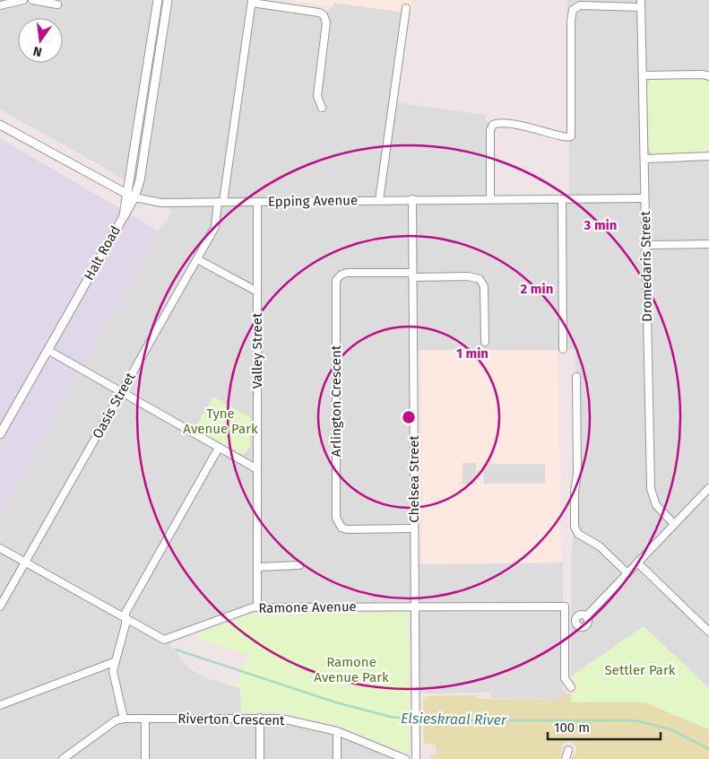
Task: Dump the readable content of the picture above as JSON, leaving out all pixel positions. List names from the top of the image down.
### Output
{
  "streets": {
    "street": [
      "Epping Avenue",
      "Halt Road",
      "Dromedaris Street",
      "Valley Street",
      "Arlington Crescent",
      "Oasis Street",
      "Chelsea Street",
      "Ramone Avenue",
      "Riverton Crescent"
    ]
  },
  "crossings": [
    ["Epping Avenue", "Halt Road"],
    ["Epping Avenue", "Dromedaris Street"],
    ["Epping Avenue", "Valley Street"],
    ["Epping Avenue", "Oasis Street"],
    ["Epping Avenue", "Chelsea Street"],
    ["Valley Street", "Ramone Avenue"],
    ["Arlington Crescent", "Chelsea Street"],
    ["Oasis Street", "Ramone Avenue"],
    ["Chelsea Street", "Ramone Avenue"]
  ],
  "water": ["Elsieskraal River"],
  "parks": ["Tyne Avenue Park", "Ramone Avenue Park", "Settler Park"],
  "scale_bar": "100 m",
  "north": "bottom",
  "rings": ["3 min", "2 min", "1 min"]
}
